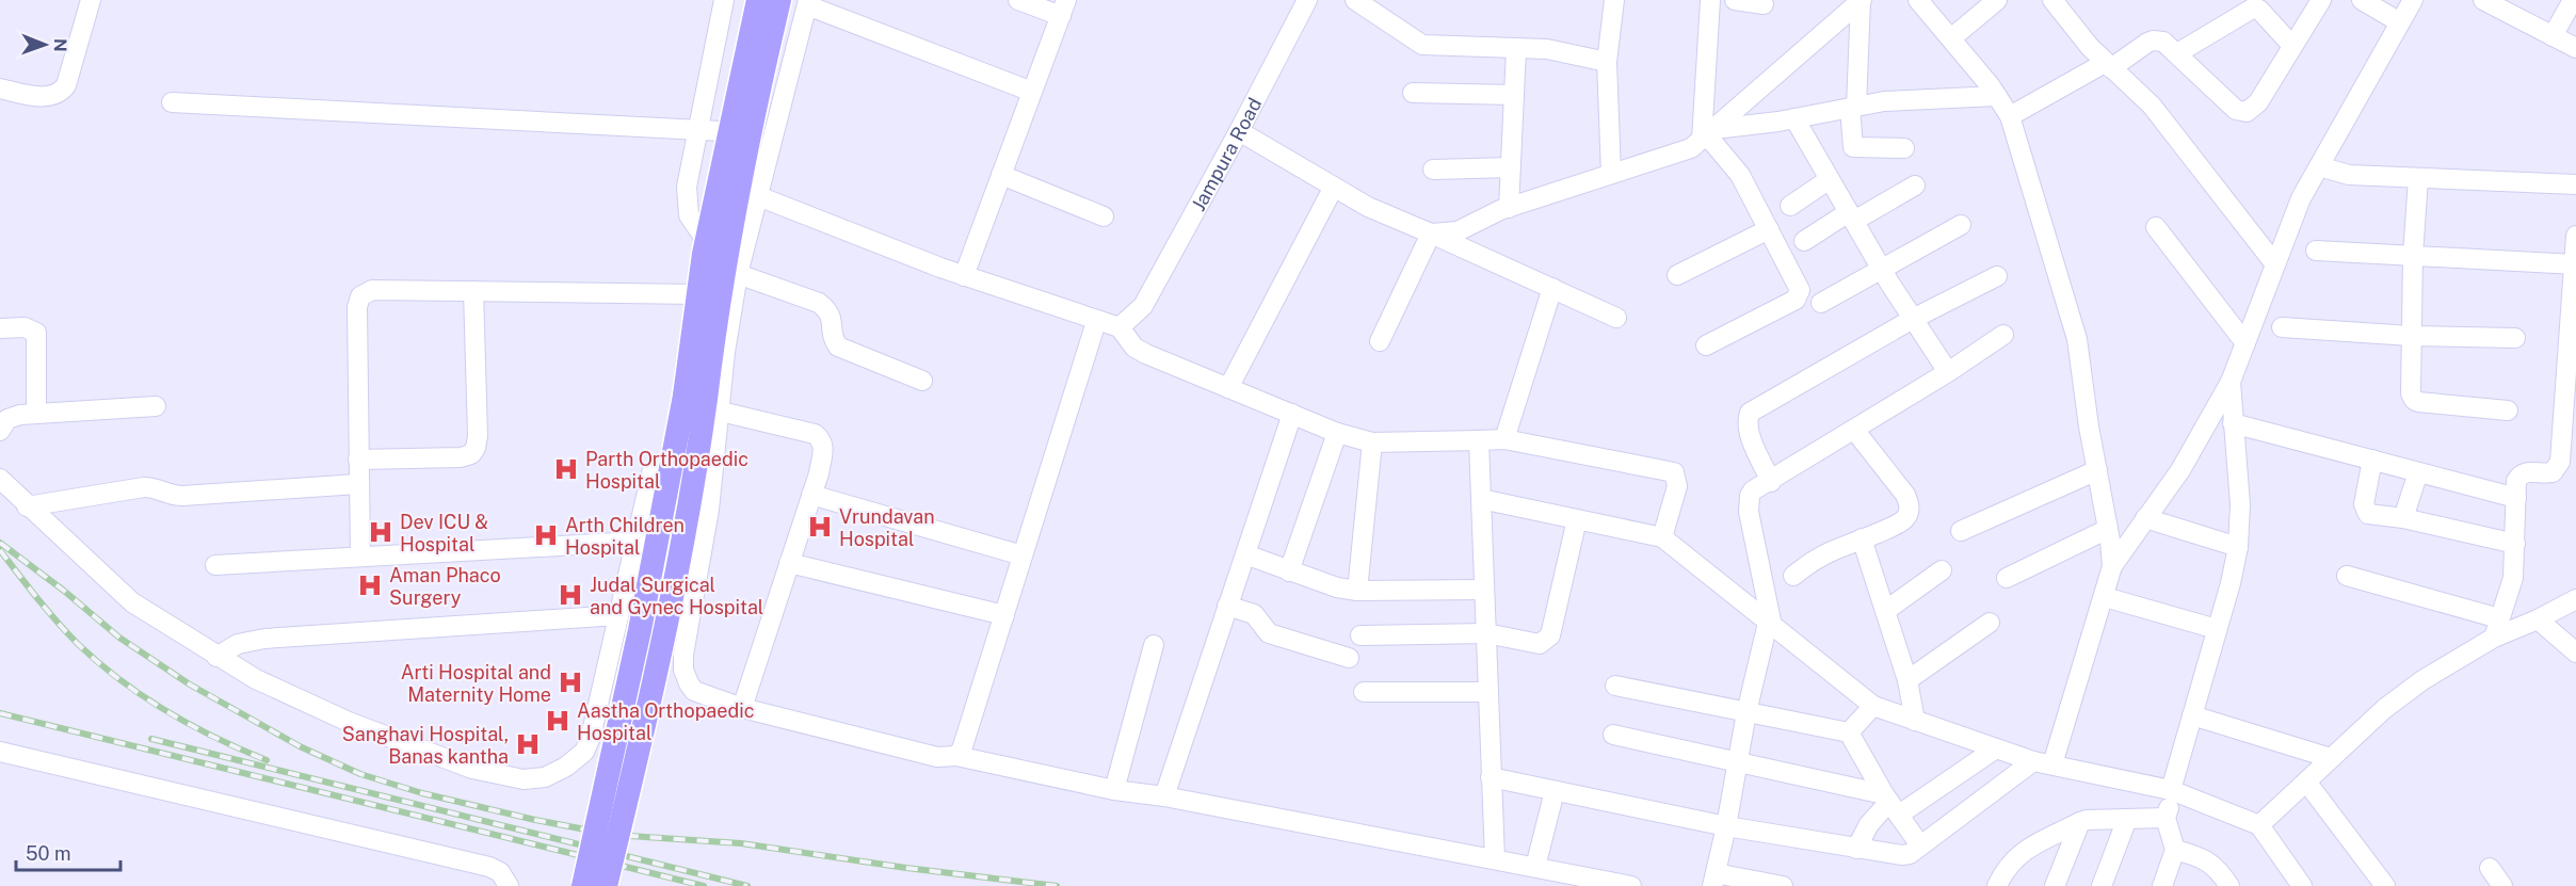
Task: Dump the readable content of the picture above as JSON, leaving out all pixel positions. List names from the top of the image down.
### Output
{
  "streets": {
    "street": ["Jampura Road"]
  },
  "places": {
    "hospital": [
      "Parth Orthopaedic Hospital",
      "Vrundavan Hospital",
      "Dev ICU & Hospital",
      "Arth Children Hospital",
      "Aman Phaco Surgery",
      "Judal Surgical and Gynec Hospital",
      "Arti Hospital and Maternity Home",
      "Aastha Orthopaedic Hospital",
      "Sanghavi Hospital, Banas kantha"
    ]
  },
  "scale_bar": "50 m",
  "north": "right"
}
